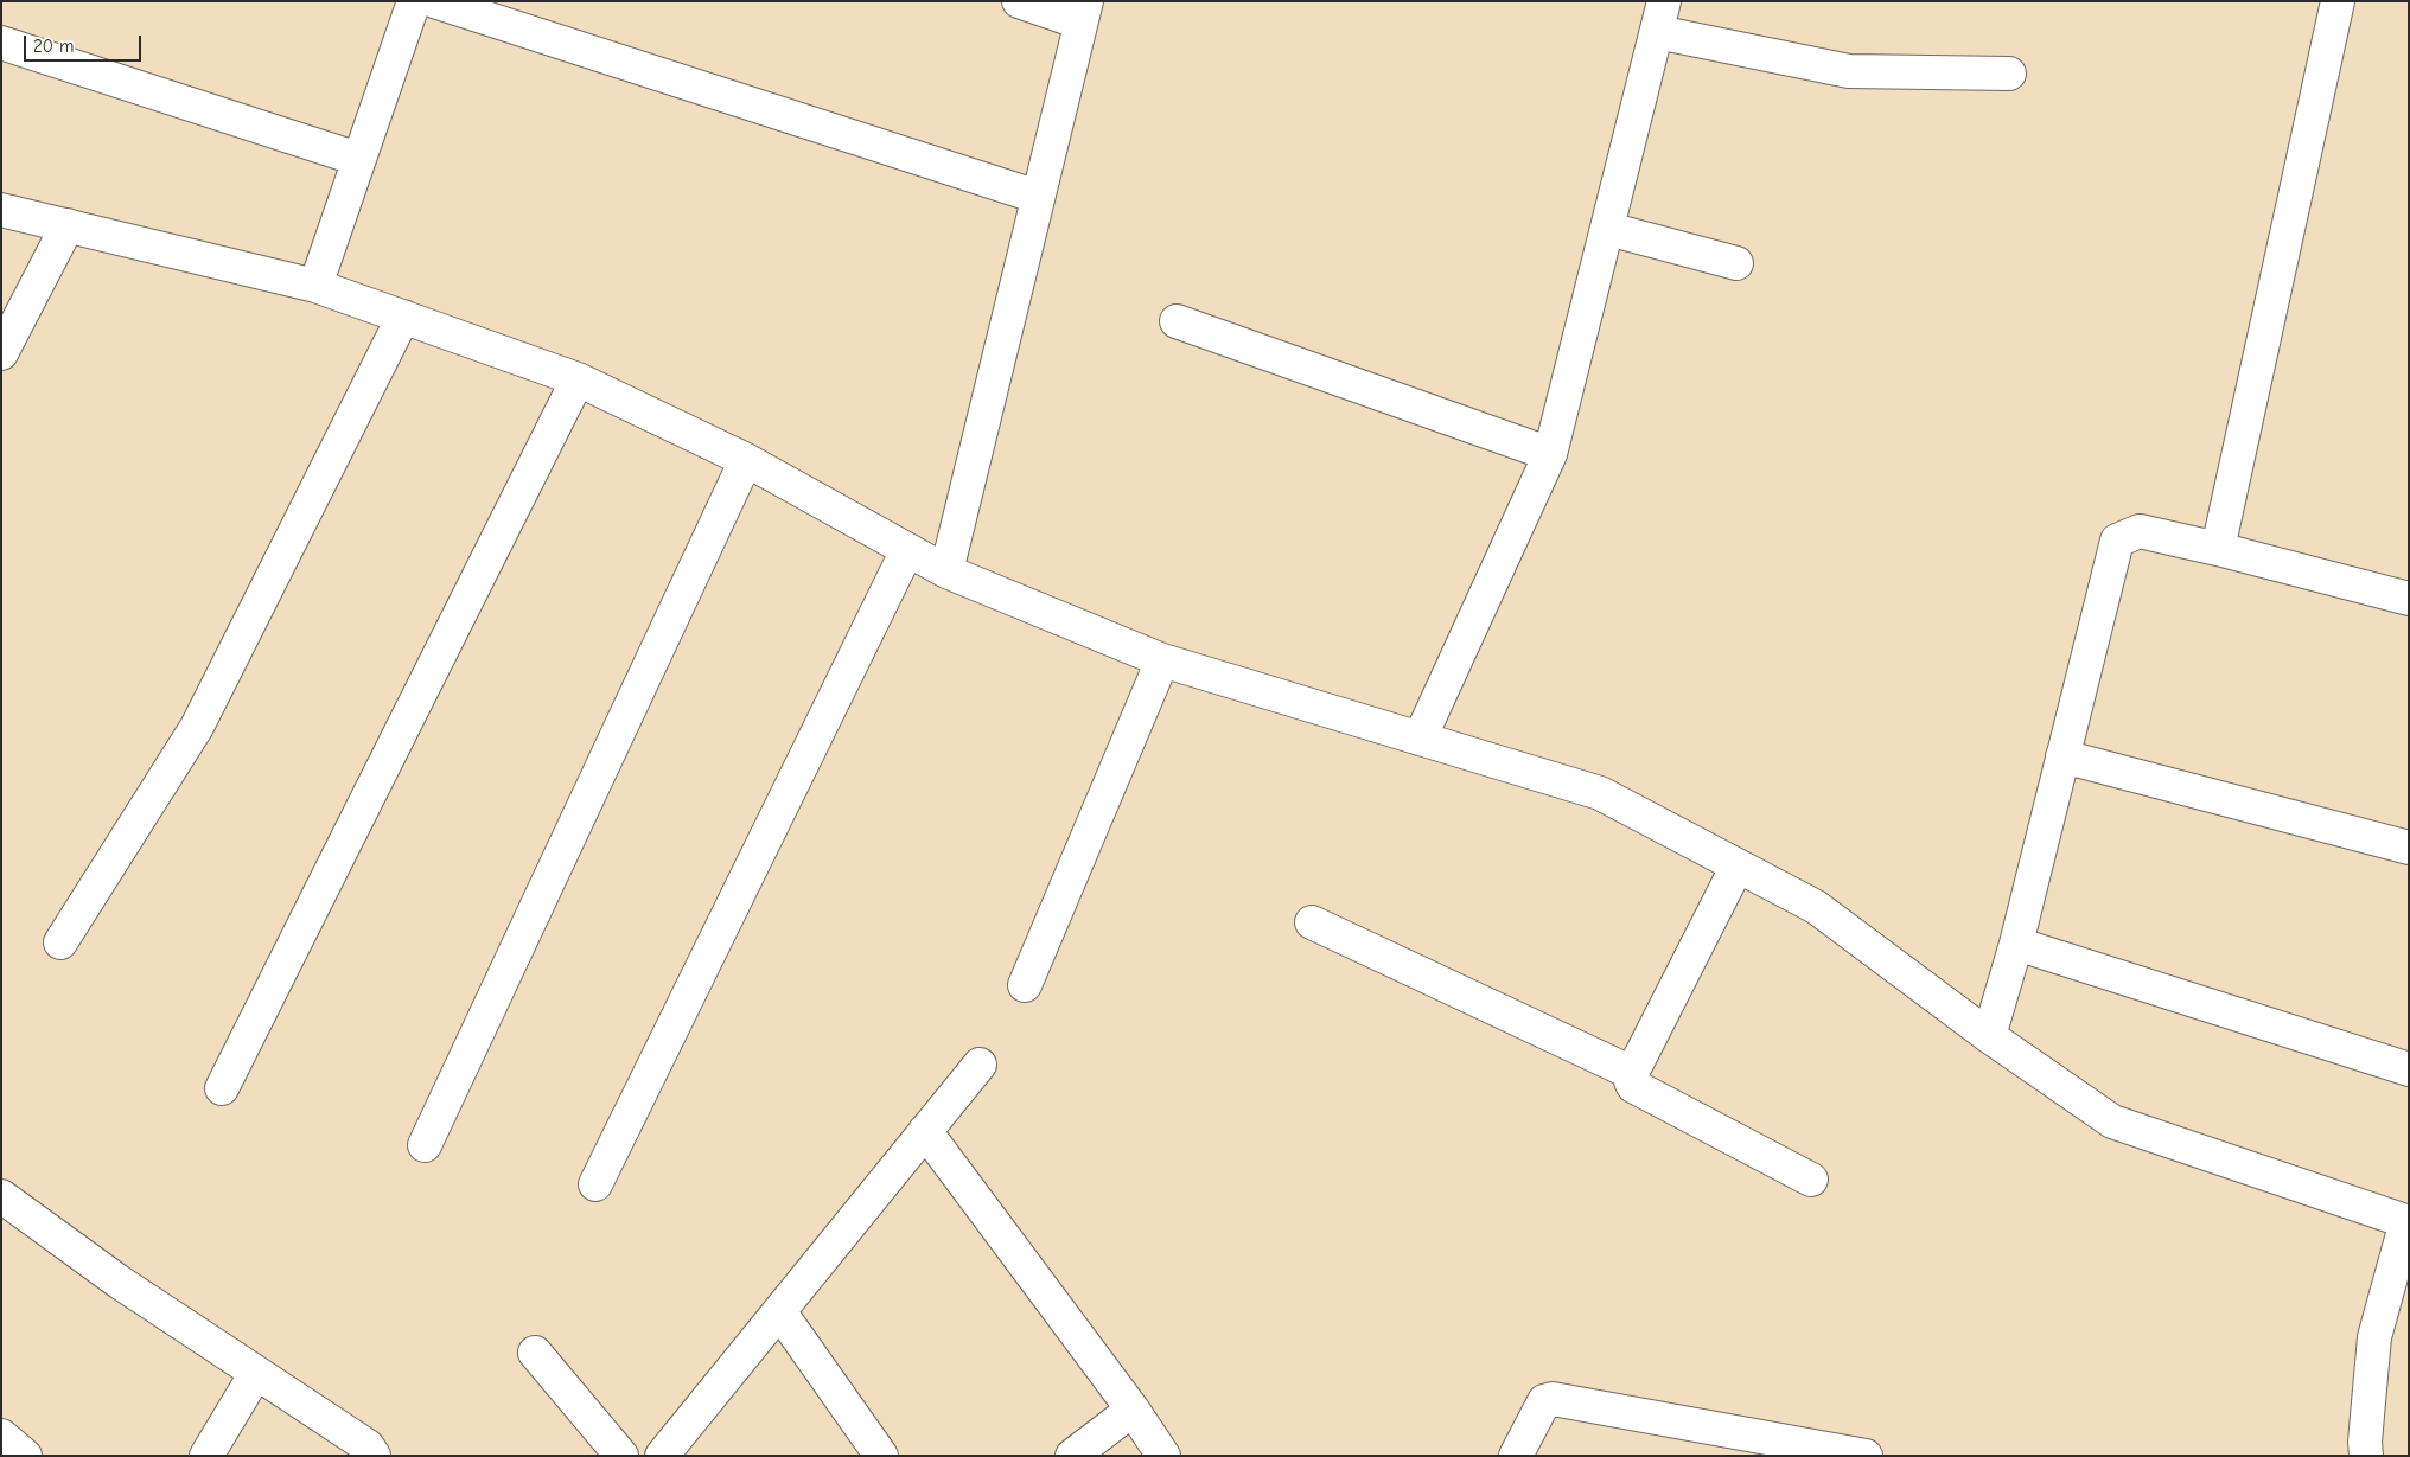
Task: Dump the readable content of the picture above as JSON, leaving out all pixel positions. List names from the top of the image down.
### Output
{
  "scale_bar": "20 m"
}
